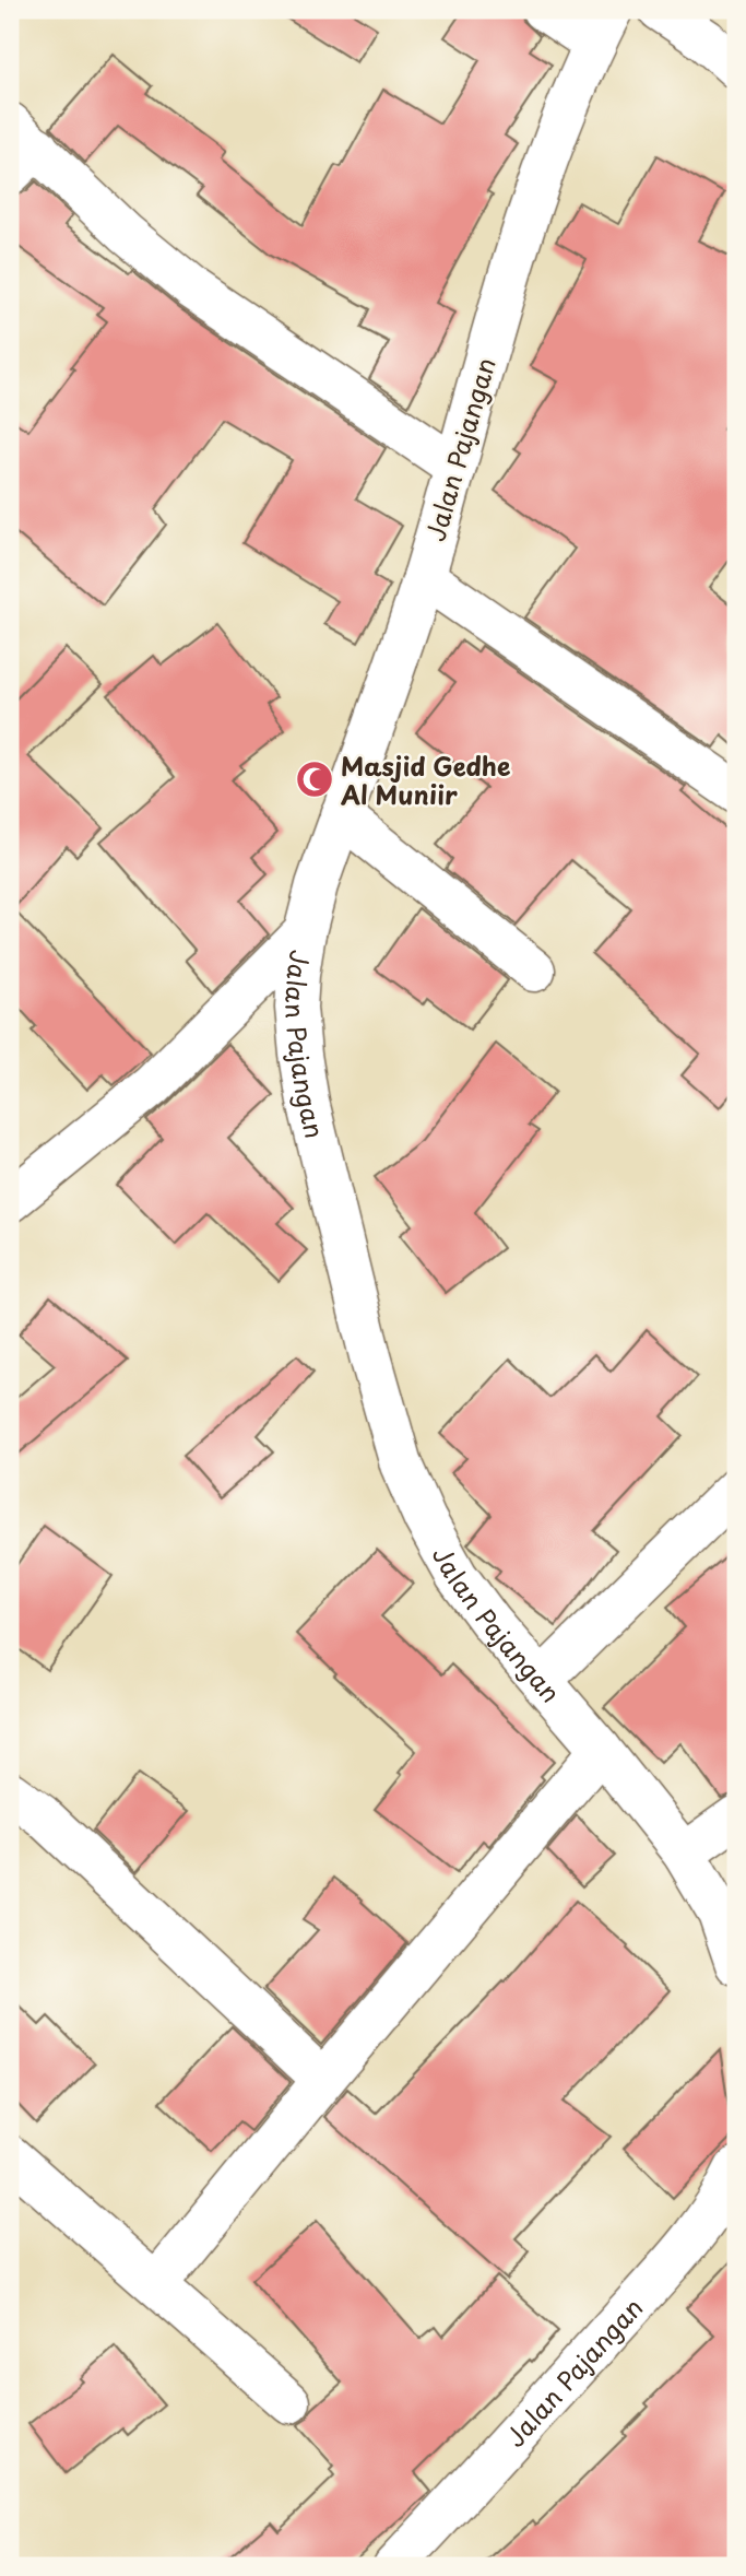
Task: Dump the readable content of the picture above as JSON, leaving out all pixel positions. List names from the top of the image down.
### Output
{
  "streets": {
    "street": ["Jalan Pajangan"]
  },
  "places": {
    "mosque": ["Masjid Gedhe Al Muniir"]
  }
}
